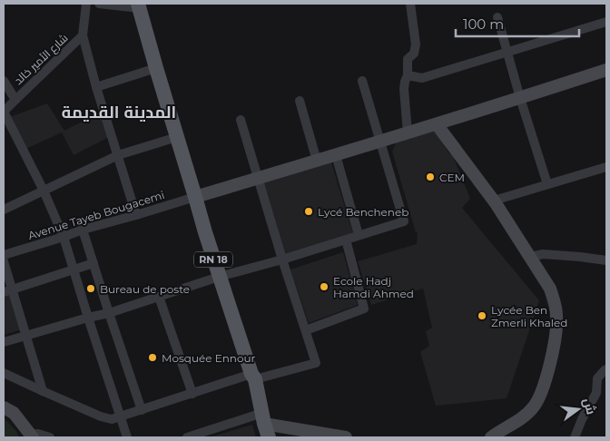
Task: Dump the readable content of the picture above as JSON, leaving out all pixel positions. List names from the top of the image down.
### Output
{
  "streets": {
    "main road": ["RN 18"],
    "street": ["شارع الأمير خالد", "Avenue Tayeb Bougacemi"]
  },
  "crossings": [
    ["Avenue Tayeb Bougacemi", "RN 18"]
  ],
  "districts": ["المدينة القديمة"],
  "places": [
    "CEM",
    "Lycé Bencheneb",
    "Ecole Hadj Hamdi Ahmed",
    "Bureau de poste",
    "Lycée Ben Zmerli Khaled",
    "Mosquée Ennour"
  ],
  "scale_bar": "100 m",
  "north": "right"
}
